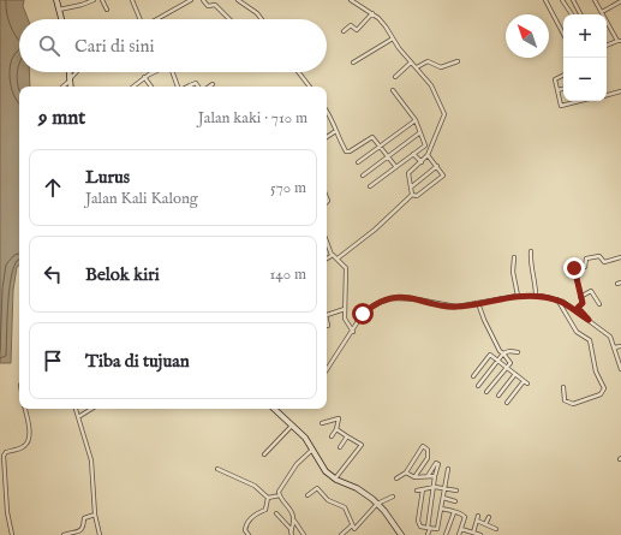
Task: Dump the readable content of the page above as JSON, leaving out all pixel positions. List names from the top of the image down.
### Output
{
  "north": "top left",
  "page": {
    "map_buttons": ["+", "−"],
    "search": "Cari di sini",
    "heading": ["9 mnt", "Jalan kaki · 710 m"],
    "list": [
      ["Lurus", "Jalan Kali Kalong", "570 m"],
      ["Belok kiri", "140 m"],
      "Tiba di tujuan"
    ]
  }
}
